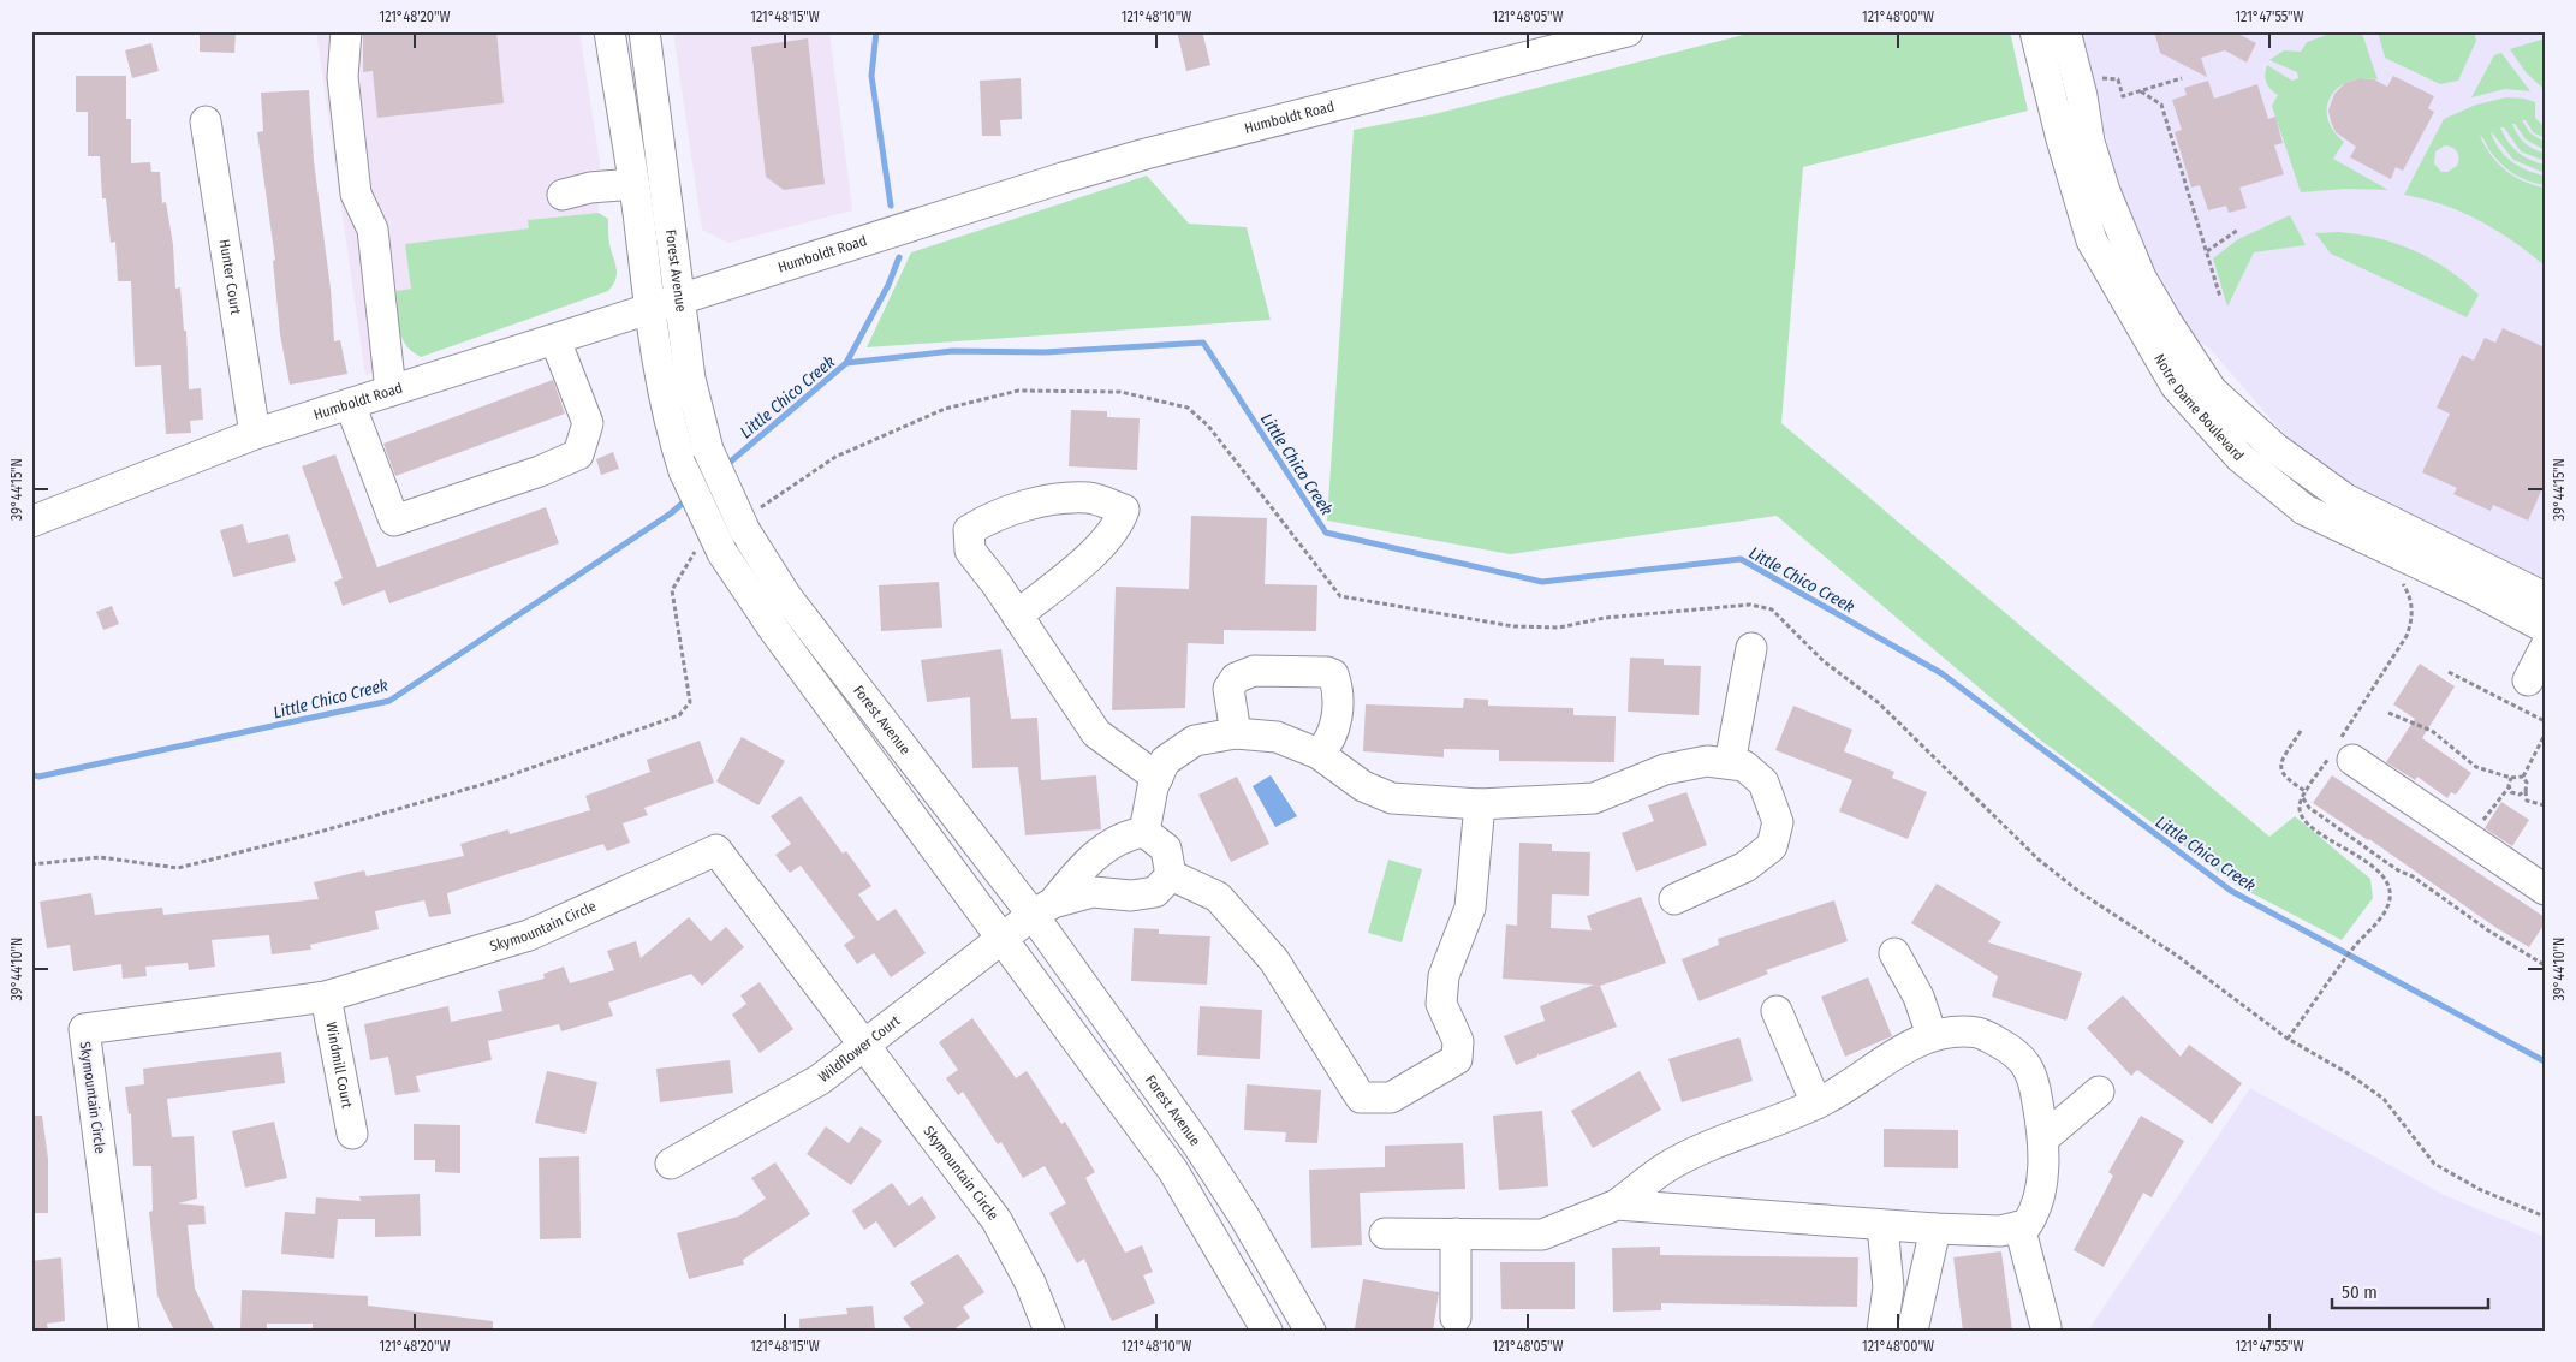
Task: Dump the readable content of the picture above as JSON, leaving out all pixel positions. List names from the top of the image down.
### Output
{
  "streets": {
    "street": [
      "Humboldt Road",
      "Forest Avenue",
      "Hunter Court",
      "Notre Dame Boulevard",
      "Skymountain Circle",
      "Wildflower Court",
      "Windmill Court"
    ]
  },
  "crossings": [
    ["Humboldt Road", "Forest Avenue"],
    ["Humboldt Road", "Hunter Court"],
    ["Forest Avenue", "Wildflower Court"],
    ["Skymountain Circle", "Wildflower Court"],
    ["Skymountain Circle", "Windmill Court"]
  ],
  "water": ["Little Chico Creek"],
  "scale_bar": "50 m",
  "coordinates": [
    "121°48'20\"W",
    "121°48'15\"W",
    "121°48'10\"W",
    "121°48'05\"W",
    "121°48'00\"W",
    "121°47'55\"W",
    "39°44'15\"N",
    "39°44'10\"N"
  ]
}
